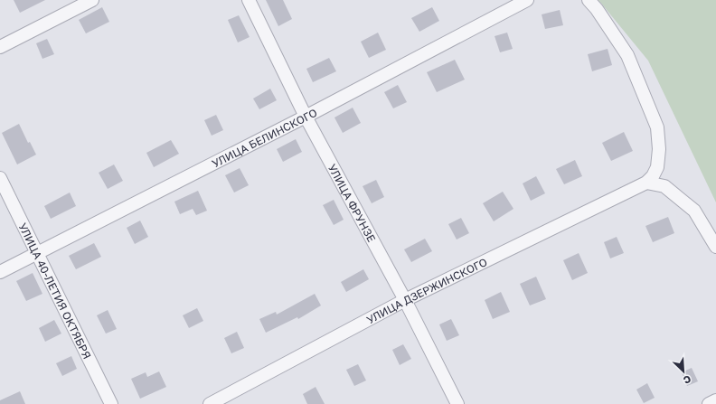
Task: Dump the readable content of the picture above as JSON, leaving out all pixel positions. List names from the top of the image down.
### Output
{
  "streets": {
    "street": [
      "УЛИЦА БЕЛИНСКОГО",
      "УЛИЦА ФРУНЗЕ",
      "УЛИЦА 40-ЛЕТИЯ ОКТЯБРЯ",
      "УЛИЦА ДЗЕРЖИНСКОГО"
    ]
  },
  "crossings": [
    ["УЛИЦА БЕЛИНСКОГО", "УЛИЦА ФРУНЗЕ"],
    ["УЛИЦА БЕЛИНСКОГО", "УЛИЦА 40-ЛЕТИЯ ОКТЯБРЯ"],
    ["УЛИЦА ФРУНЗЕ", "УЛИЦА ДЗЕРЖИНСКОГО"]
  ],
  "north": "bottom right"
}
